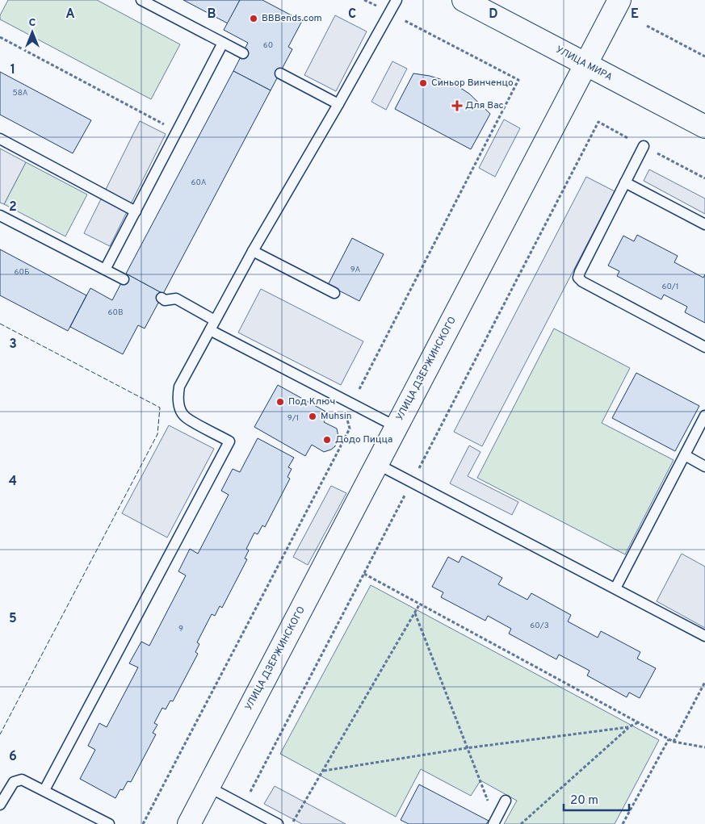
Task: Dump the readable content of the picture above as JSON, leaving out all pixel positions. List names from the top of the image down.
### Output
{
  "streets": {
    "street": ["УЛИЦА МИРА", "УЛИЦА ДЗЕРЖИНСКОГО"]
  },
  "crossings": [
    ["УЛИЦА МИРА", "УЛИЦА ДЗЕРЖИНСКОГО"]
  ],
  "places": {
    "other": [
      "BBBends.com",
      "Синьор Винченцо",
      "Под Ключ",
      "Muhsin",
      "Додо Пицца"
    ],
    "health": ["Для Вас"]
  },
  "house_numbers": [
    "60",
    "58А",
    "60А",
    "9А",
    "60Б",
    "60/1",
    "60В",
    "9/1",
    "60/3",
    "9"
  ],
  "scale_bar": "20 m",
  "north": "top",
  "grid": {
    "columns": [
      "A",
      "B",
      "C",
      "D",
      "E"
    ],
    "rows": [
      "1",
      "2",
      "3",
      "4",
      "5",
      "6"
    ]
  }
}
